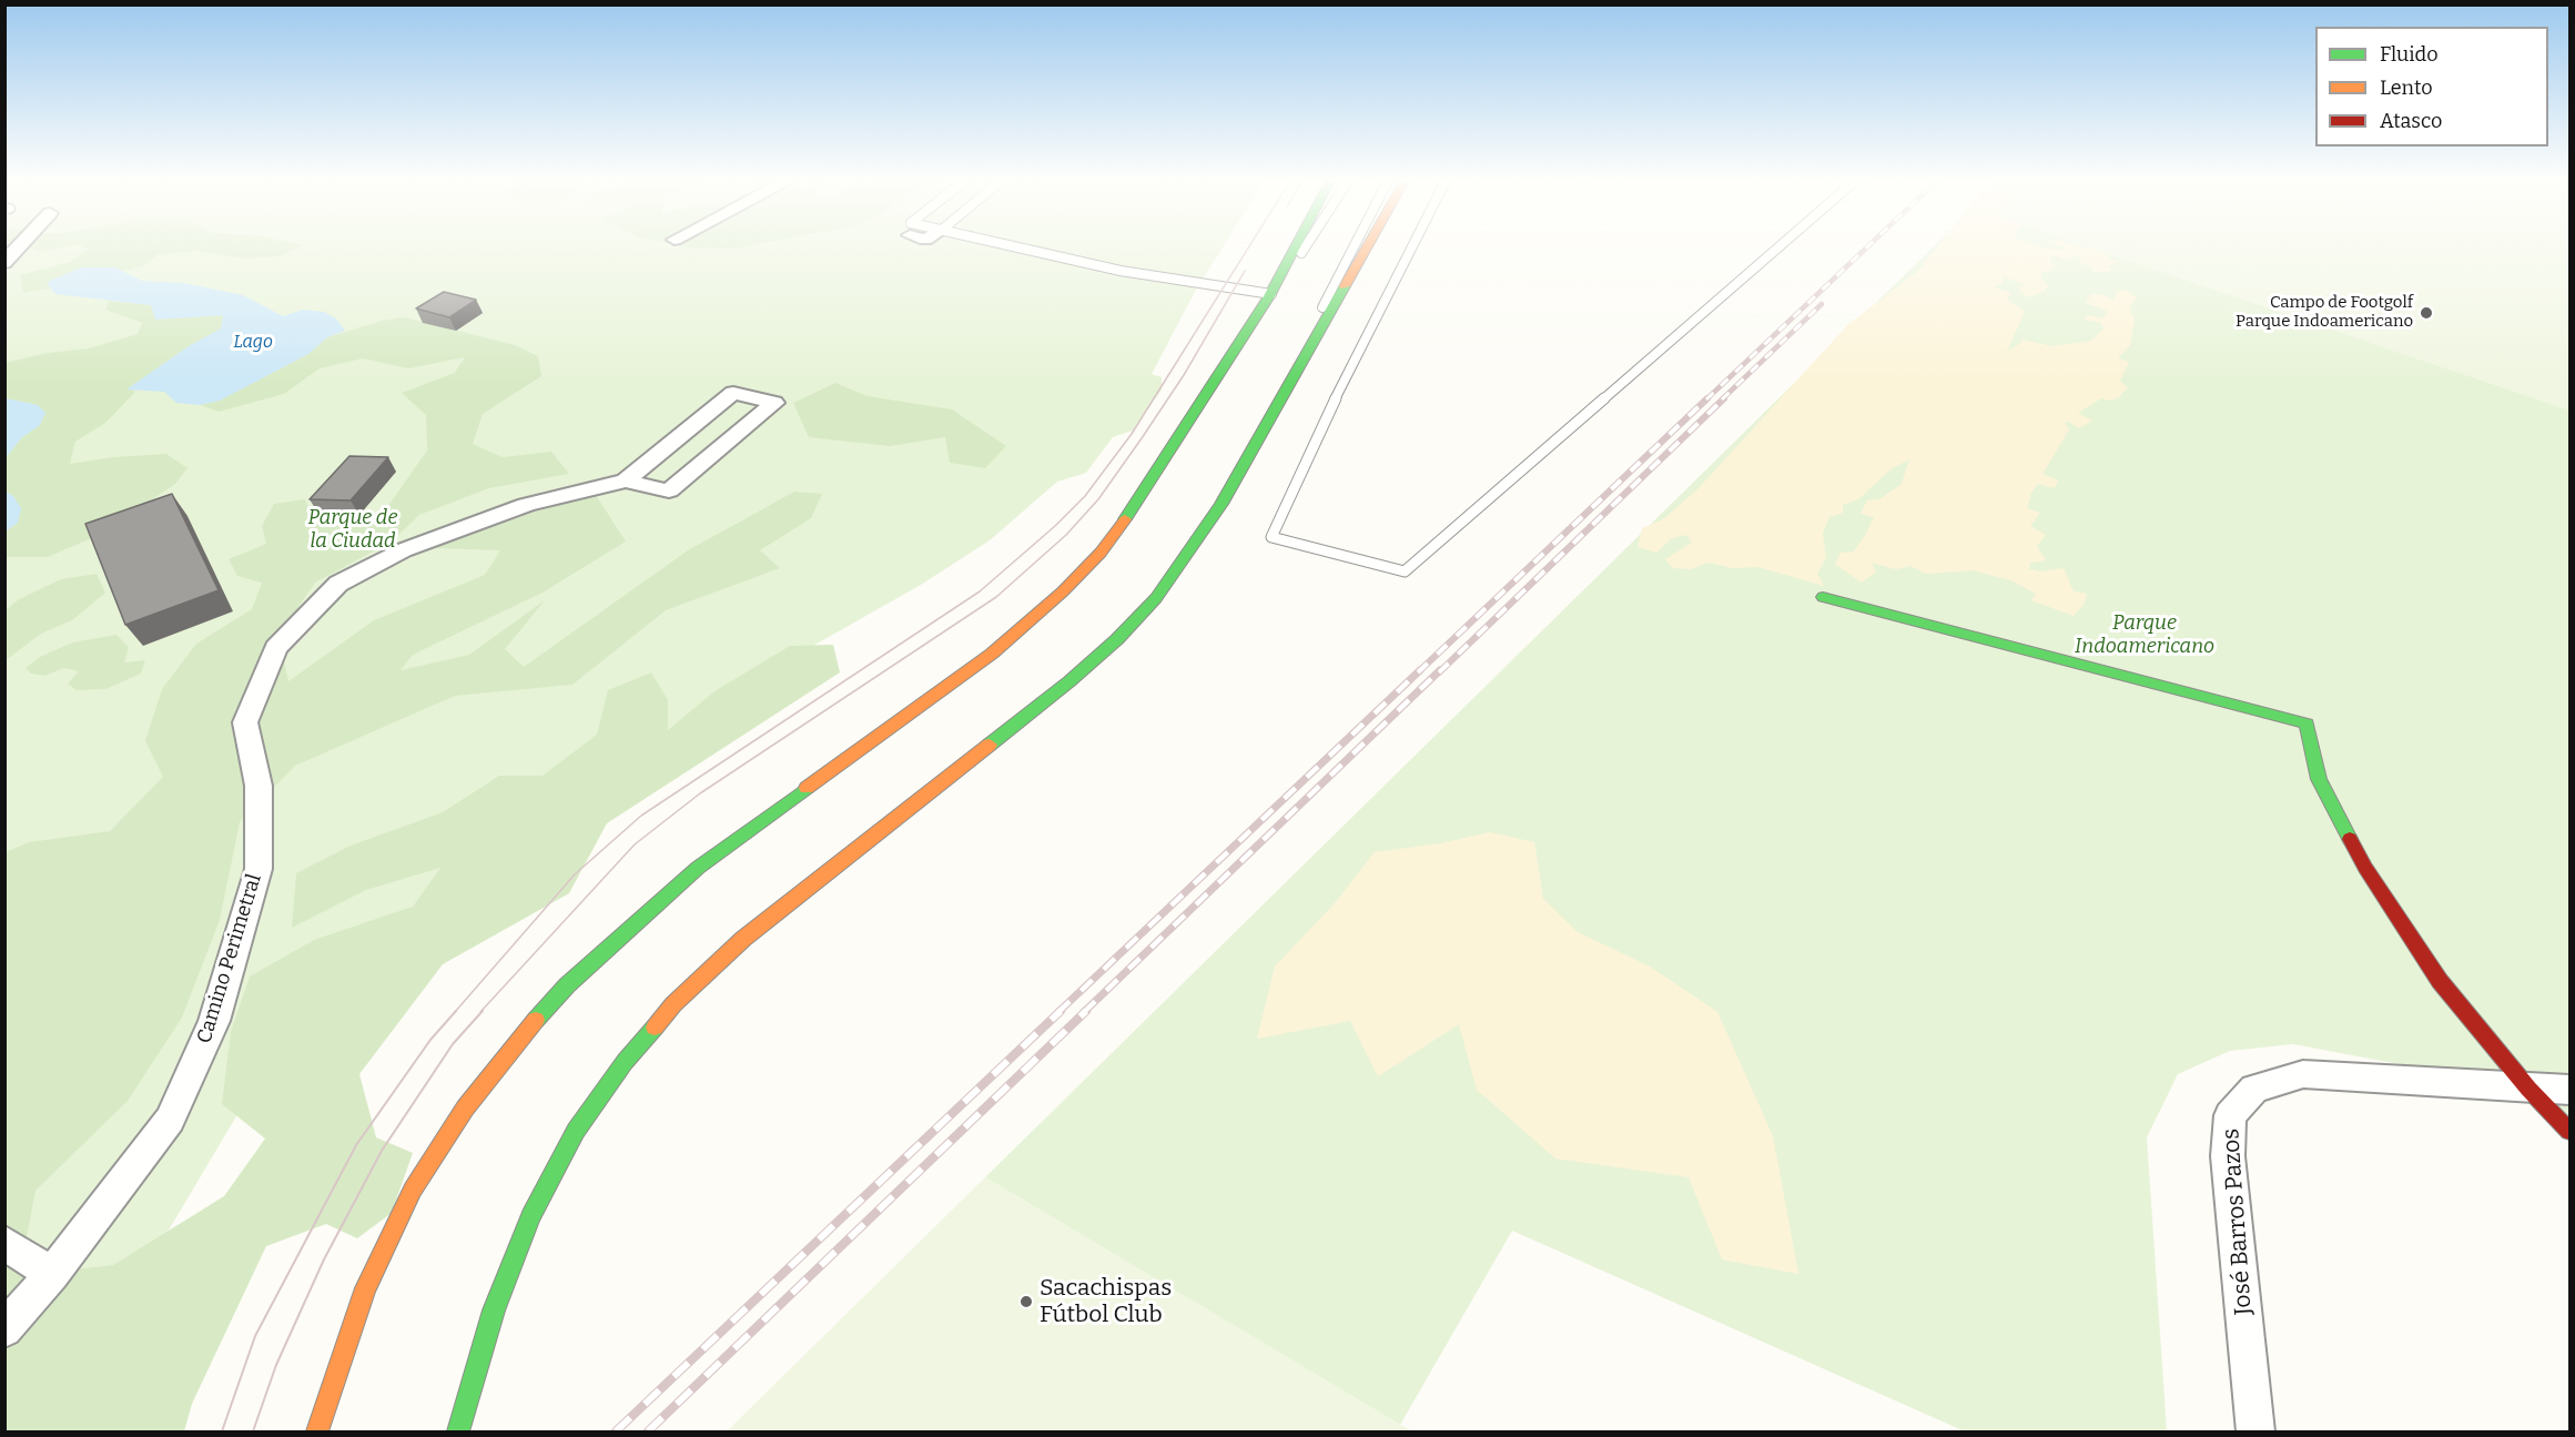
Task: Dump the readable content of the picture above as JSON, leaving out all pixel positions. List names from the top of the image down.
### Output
{
  "streets": {
    "street": ["Camino Perimetral", "José Barros Pazos"]
  },
  "water": ["Lago"],
  "parks": ["Parque de la Ciudad", "Parque Indoamericano"],
  "places": ["Campo de Footgolf Parque Indoamericano", "Sacachispas Fútbol Club"],
  "legend": ["Fluido", "Lento", "Atasco"]
}
